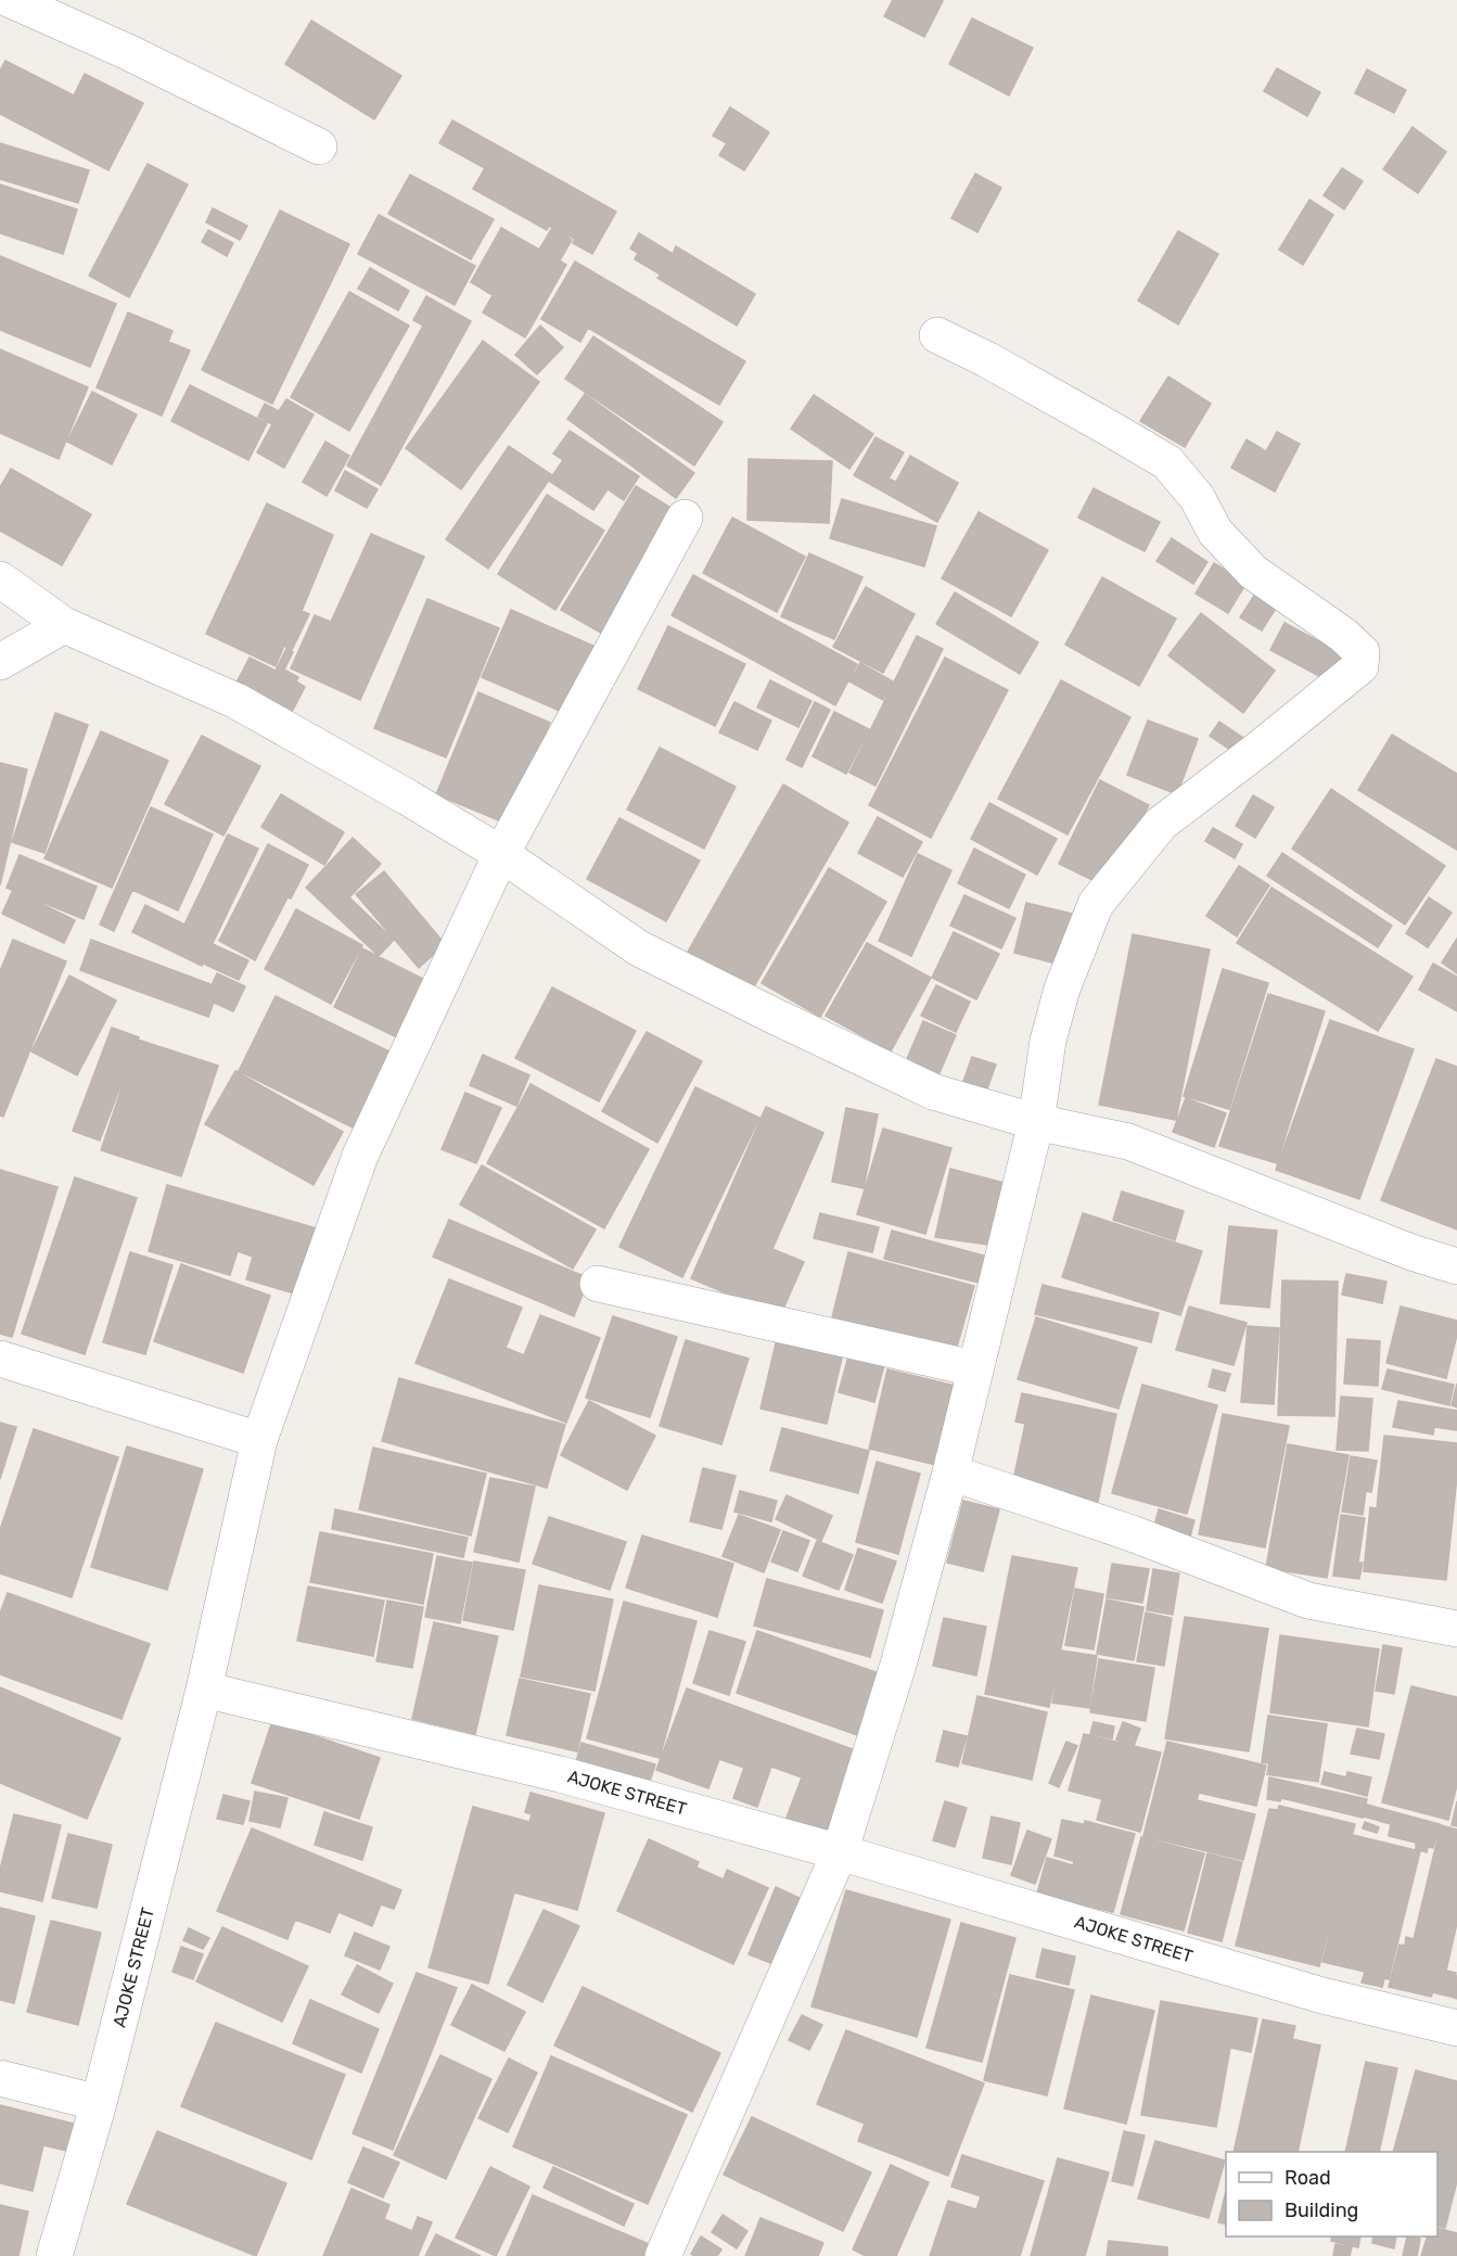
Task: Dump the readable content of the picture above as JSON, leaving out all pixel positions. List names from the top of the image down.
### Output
{
  "streets": {
    "street": ["AJOKE STREET"]
  },
  "legend": ["Road", "Building"]
}
